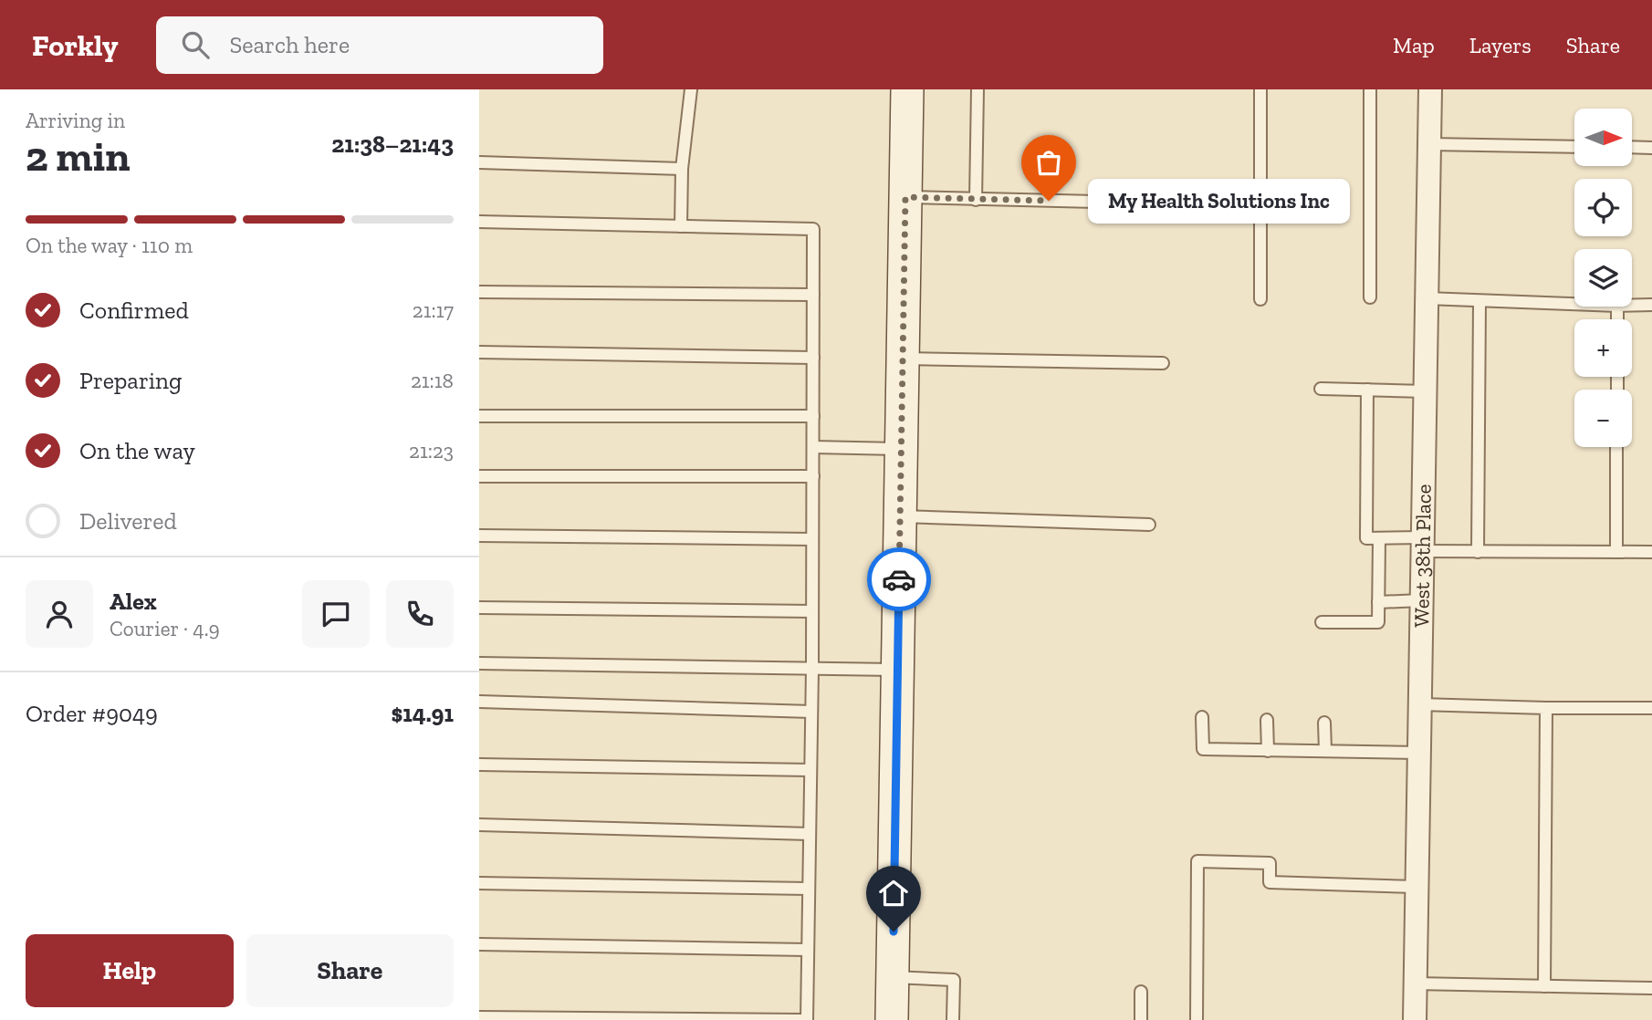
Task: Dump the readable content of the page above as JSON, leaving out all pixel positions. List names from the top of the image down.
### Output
{
  "streets": {
    "street": ["West 38th Place"]
  },
  "places": ["My Health Solutions Inc"],
  "north": "right",
  "page": {
    "header": "Forkly",
    "search": "Search here",
    "nav": ["Map", "Layers", "Share"],
    "heading": ["2 min", "Arriving in", "21:38–21:43"],
    "panel": [
      "Alex",
      "Courier · 4.9",
      "Order #9049",
      "$14.91"
    ],
    "map_buttons": ["+", "−"],
    "bubble": "My Health Solutions Inc",
    "bar": "On the way · 110 m",
    "list": [
      ["Confirmed", "21:17"],
      ["Preparing", "21:18"],
      ["On the way", "21:23"],
      "Delivered"
    ],
    "buttons": ["Help", "Share"]
  }
}
